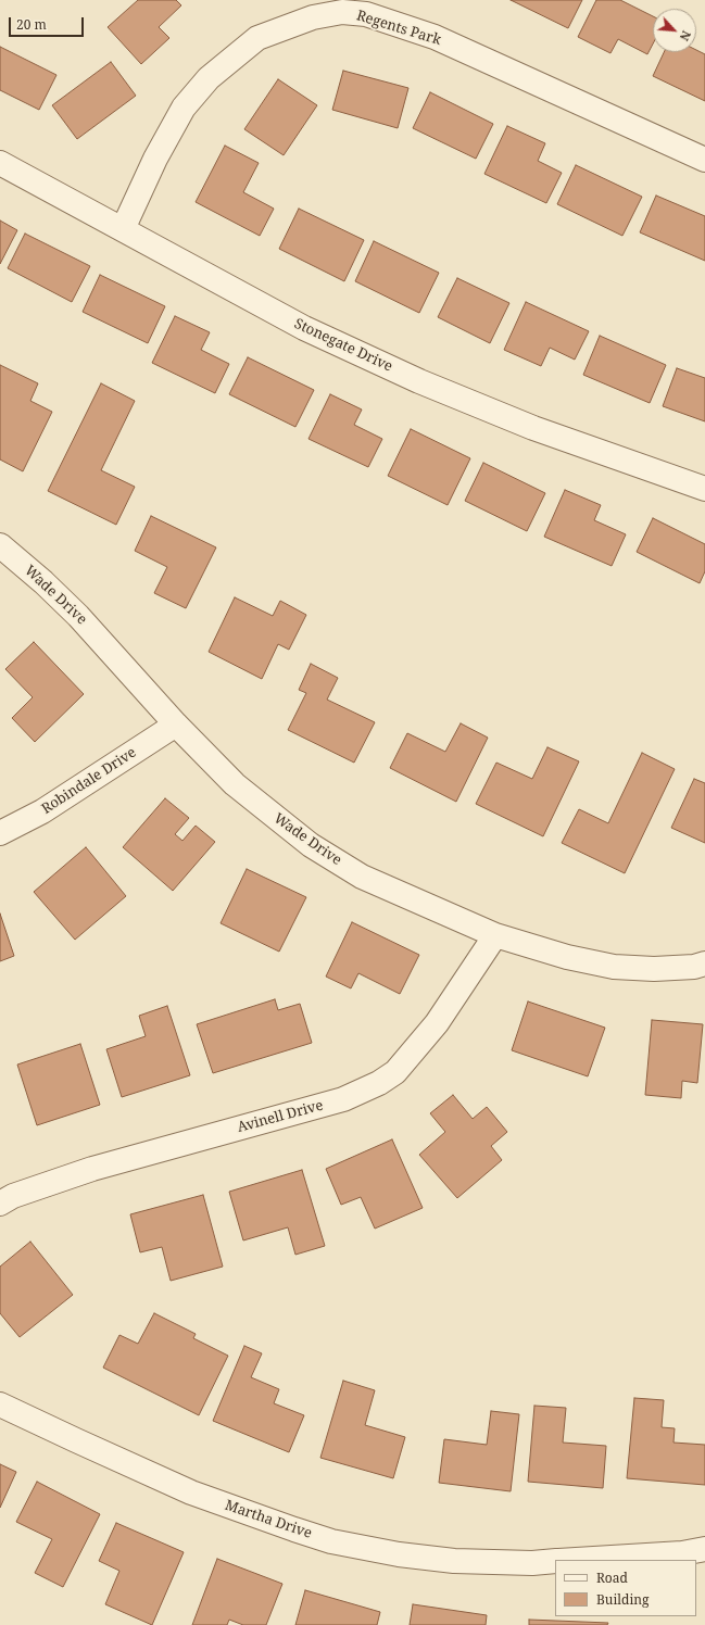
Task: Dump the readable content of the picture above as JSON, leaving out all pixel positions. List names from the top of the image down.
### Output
{
  "streets": {
    "street": [
      "Regents Park",
      "Stonegate Drive",
      "Wade Drive",
      "Robindale Drive",
      "Avinell Drive",
      "Martha Drive"
    ]
  },
  "crossings": [
    ["Regents Park", "Stonegate Drive"],
    ["Wade Drive", "Robindale Drive"],
    ["Wade Drive", "Avinell Drive"]
  ],
  "legend": ["Road", "Building"],
  "scale_bar": "20 m",
  "north": "bottom right"
}
